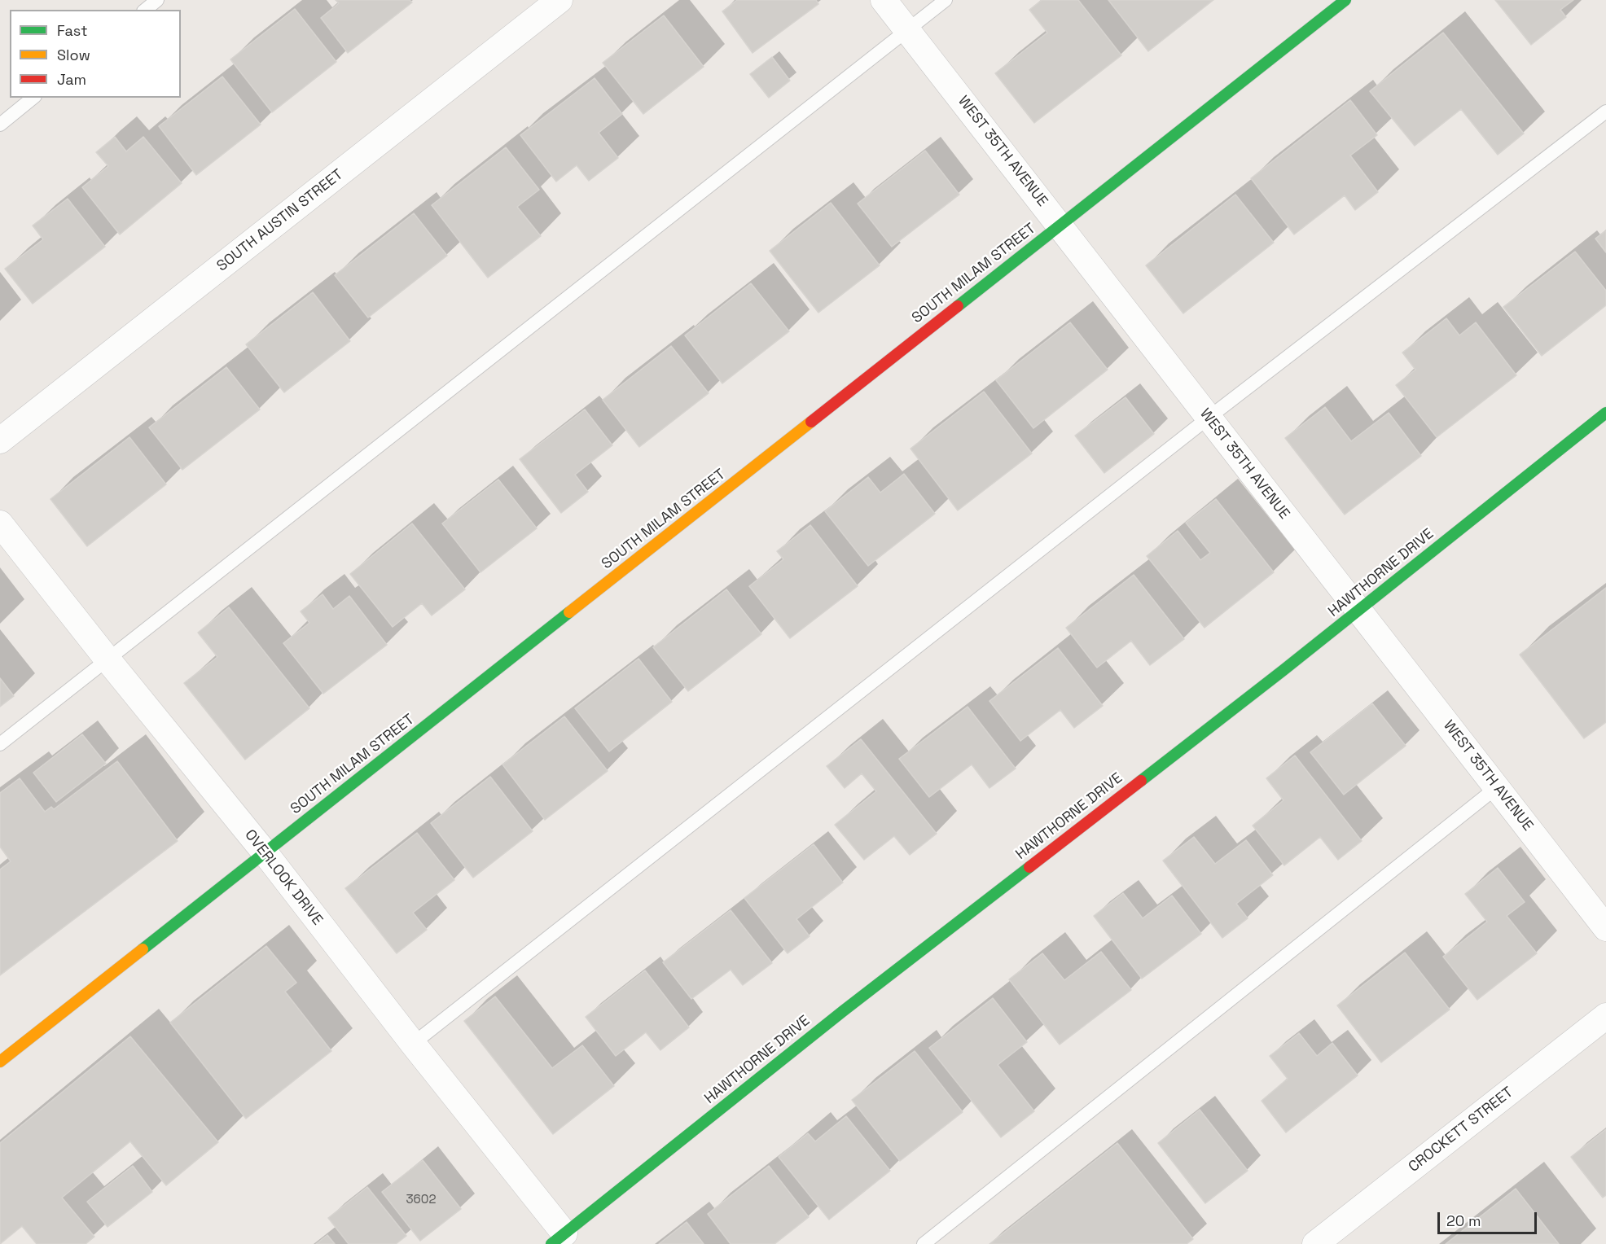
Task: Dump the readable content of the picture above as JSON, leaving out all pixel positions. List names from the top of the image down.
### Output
{
  "streets": {
    "street": [
      "WEST 35TH AVENUE",
      "SOUTH AUSTIN STREET",
      "SOUTH MILAM STREET",
      "HAWTHORNE DRIVE",
      "OVERLOOK DRIVE",
      "CROCKETT STREET"
    ]
  },
  "crossings": [
    ["WEST 35TH AVENUE", "SOUTH MILAM STREET"],
    ["WEST 35TH AVENUE", "HAWTHORNE DRIVE"],
    ["SOUTH MILAM STREET", "OVERLOOK DRIVE"],
    ["HAWTHORNE DRIVE", "OVERLOOK DRIVE"]
  ],
  "house_numbers": ["3602"],
  "legend": ["Fast", "Slow", "Jam"],
  "scale_bar": "20 m"
}
